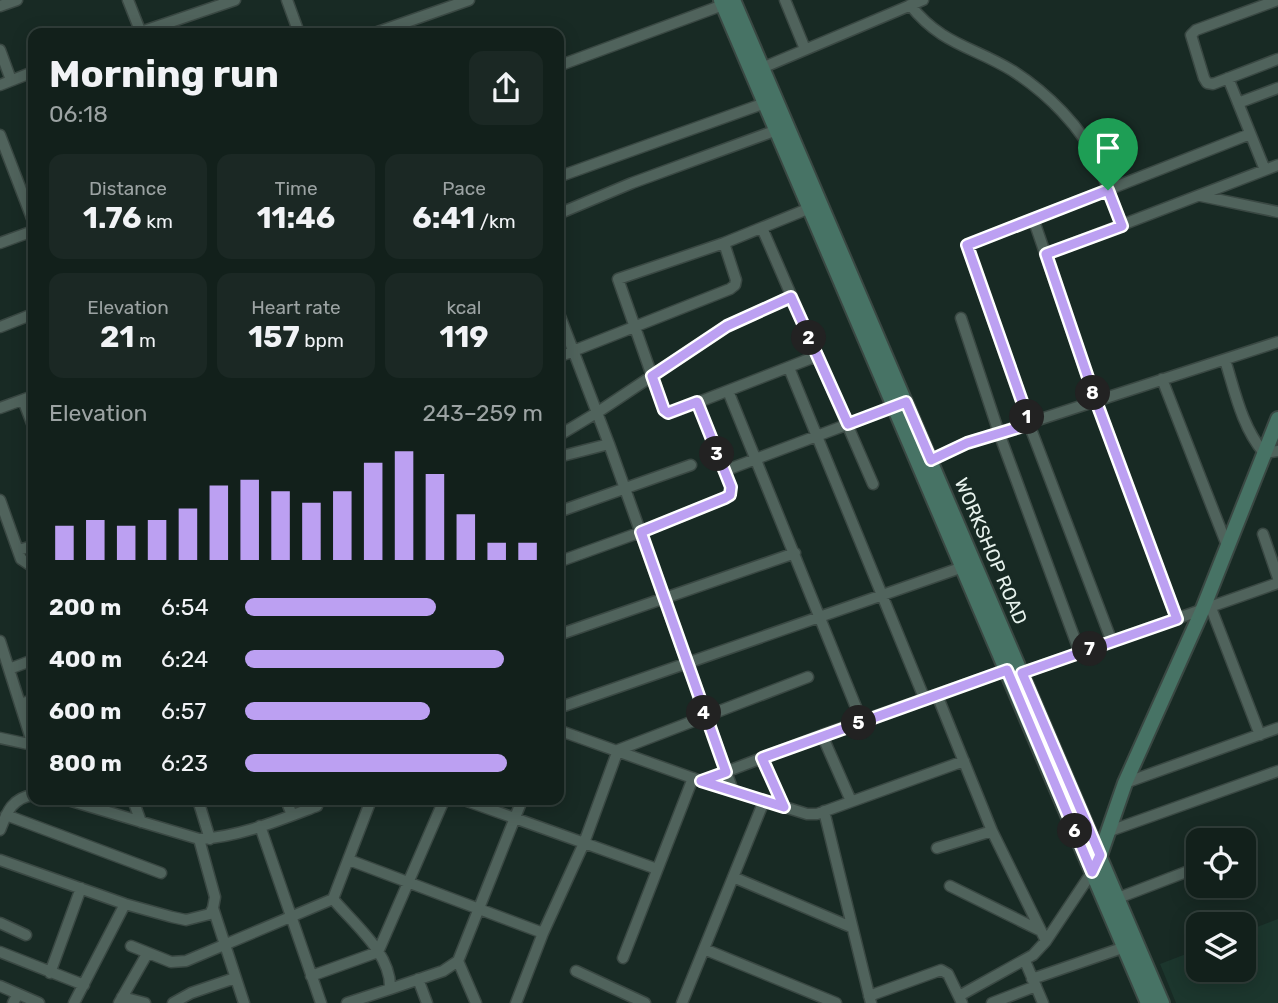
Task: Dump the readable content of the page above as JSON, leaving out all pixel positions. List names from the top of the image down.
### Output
{
  "streets": {
    "main road": ["WORKSHOP ROAD"]
  },
  "page": {
    "heading": ["Morning run", "06:18"],
    "stats": [
      ["Distance", "1.76 km"],
      ["Time", "11:46"],
      ["Pace", "6:41 /km"],
      ["Elevation", "21 m"],
      ["Heart rate", "157 bpm"],
      ["kcal", "119"]
    ],
    "pins": [
      "2",
      "8",
      "1",
      "3",
      "7",
      "4",
      "5",
      "6"
    ],
    "chart": ["Elevation", "243–259 m"],
    "list": [
      {
        "name": "200 m",
        "note": "6:54"
      },
      {
        "name": "400 m",
        "note": "6:24"
      },
      {
        "name": "600 m",
        "note": "6:57"
      },
      {
        "name": "800 m",
        "note": "6:23"
      }
    ]
  }
}
